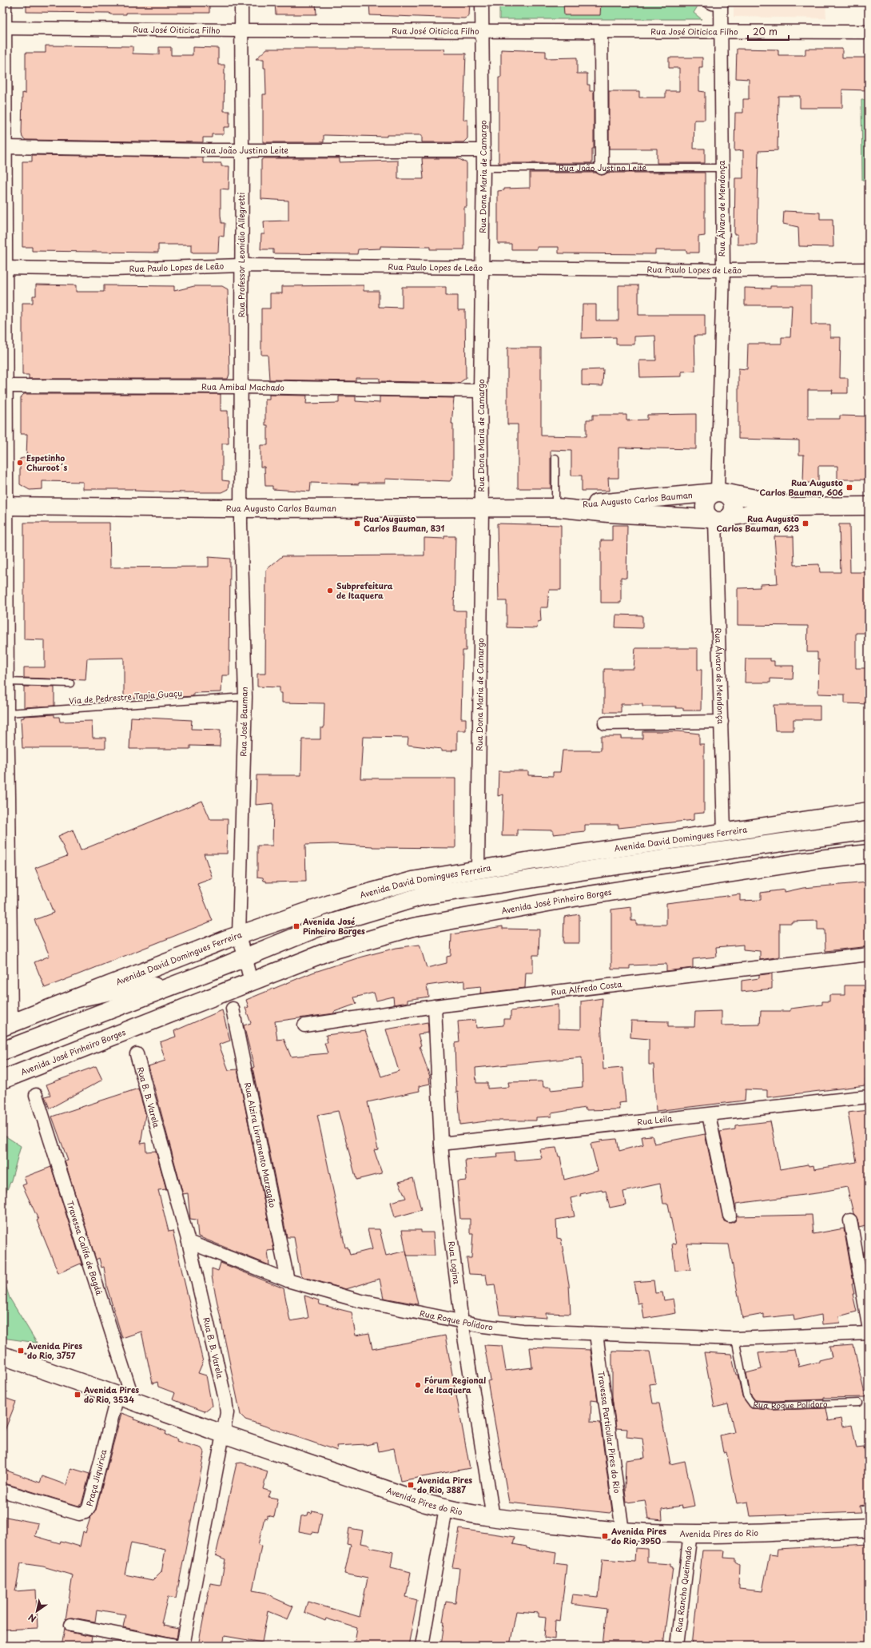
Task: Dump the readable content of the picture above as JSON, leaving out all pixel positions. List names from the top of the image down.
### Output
{
  "streets": {
    "main road": [
      "Rua Augusto Carlos Bauman",
      "Avenida David Domingues Ferreira",
      "Avenida José Pinheiro Borges",
      "Avenida Pires do Rio"
    ],
    "street": [
      "Rua José Oiticica Filho",
      "Rua João Justino Leite",
      "Rua Dona Maria de Camargo",
      "Rua Álvaro de Mendonça",
      "Rua Professor Leonídio Allegretti",
      "Rua Paulo Lopes de Leão",
      "Rua Amibal Machado",
      "Rua José Bauman",
      "Rua Alfredo Costa",
      "Rua B. B. Varela",
      "Rua Leila",
      "Rua Alzira Livramento Marzagão",
      "Travessa Califa de Bagdá",
      "Rua Logina",
      "Rua Roque Polidoro",
      "Travessa Particular Pires do Rio",
      "Praça Jiquirica",
      "Rua Rancho Queimado"
    ],
    "lane": ["Via de Pedrestre Tapia Guaçu"]
  },
  "crossings": [
    ["Rua José Oiticica Filho", "Rua Dona Maria de Camargo"],
    ["Rua José Oiticica Filho", "Rua Álvaro de Mendonça"],
    ["Rua José Oiticica Filho", "Rua Professor Leonídio Allegretti"],
    ["Rua João Justino Leite", "Rua Dona Maria de Camargo"],
    ["Rua João Justino Leite", "Rua Álvaro de Mendonça"],
    ["Rua João Justino Leite", "Rua Professor Leonídio Allegretti"],
    ["Rua Dona Maria de Camargo", "Rua Paulo Lopes de Leão"],
    ["Rua Dona Maria de Camargo", "Rua Amibal Machado"],
    ["Rua Dona Maria de Camargo", "Rua Augusto Carlos Bauman"],
    ["Rua Dona Maria de Camargo", "Avenida David Domingues Ferreira"],
    ["Rua Álvaro de Mendonça", "Rua Paulo Lopes de Leão"],
    ["Rua Álvaro de Mendonça", "Rua Augusto Carlos Bauman"],
    ["Rua Álvaro de Mendonça", "Avenida David Domingues Ferreira"],
    ["Rua Professor Leonídio Allegretti", "Rua Paulo Lopes de Leão"],
    ["Rua Professor Leonídio Allegretti", "Rua Amibal Machado"],
    ["Rua Professor Leonídio Allegretti", "Rua Augusto Carlos Bauman"],
    ["Rua Professor Leonídio Allegretti", "Rua José Bauman"],
    ["Rua Augusto Carlos Bauman", "Rua José Bauman"],
    ["Via de Pedrestre Tapia Guaçu", "Rua José Bauman"],
    ["Rua José Bauman", "Avenida David Domingues Ferreira"],
    ["Rua Alfredo Costa", "Rua Logina"],
    ["Rua B. B. Varela", "Rua Roque Polidoro"],
    ["Rua B. B. Varela", "Avenida Pires do Rio"],
    ["Rua Leila", "Rua Logina"],
    ["Rua Alzira Livramento Marzagão", "Rua Roque Polidoro"],
    ["Travessa Califa de Bagdá", "Avenida Pires do Rio"],
    ["Rua Logina", "Rua Roque Polidoro"],
    ["Rua Logina", "Avenida Pires do Rio"],
    ["Rua Roque Polidoro", "Travessa Particular Pires do Rio"],
    ["Travessa Particular Pires do Rio", "Avenida Pires do Rio"],
    ["Praça Jiquirica", "Avenida Pires do Rio"],
    ["Avenida Pires do Rio", "Rua Rancho Queimado"]
  ],
  "places": {
    "other": ["Espetinho Churoot´s", "Subprefeitura de Itaquera", "Fórum Regional de Itaquera"],
    "transit": [
      "Rua Augusto Carlos Bauman, 606",
      "Rua Augusto Carlos Bauman, 831",
      "Rua Augusto Carlos Bauman, 623",
      "Avenida José Pinheiro Borges",
      "Avenida Pires do Rio, 3757",
      "Avenida Pires do Rio, 3534",
      "Avenida Pires do Rio, 3887",
      "Avenida Pires do Rio, 3950"
    ]
  },
  "scale_bar": "20 m",
  "north": "bottom left"
}
